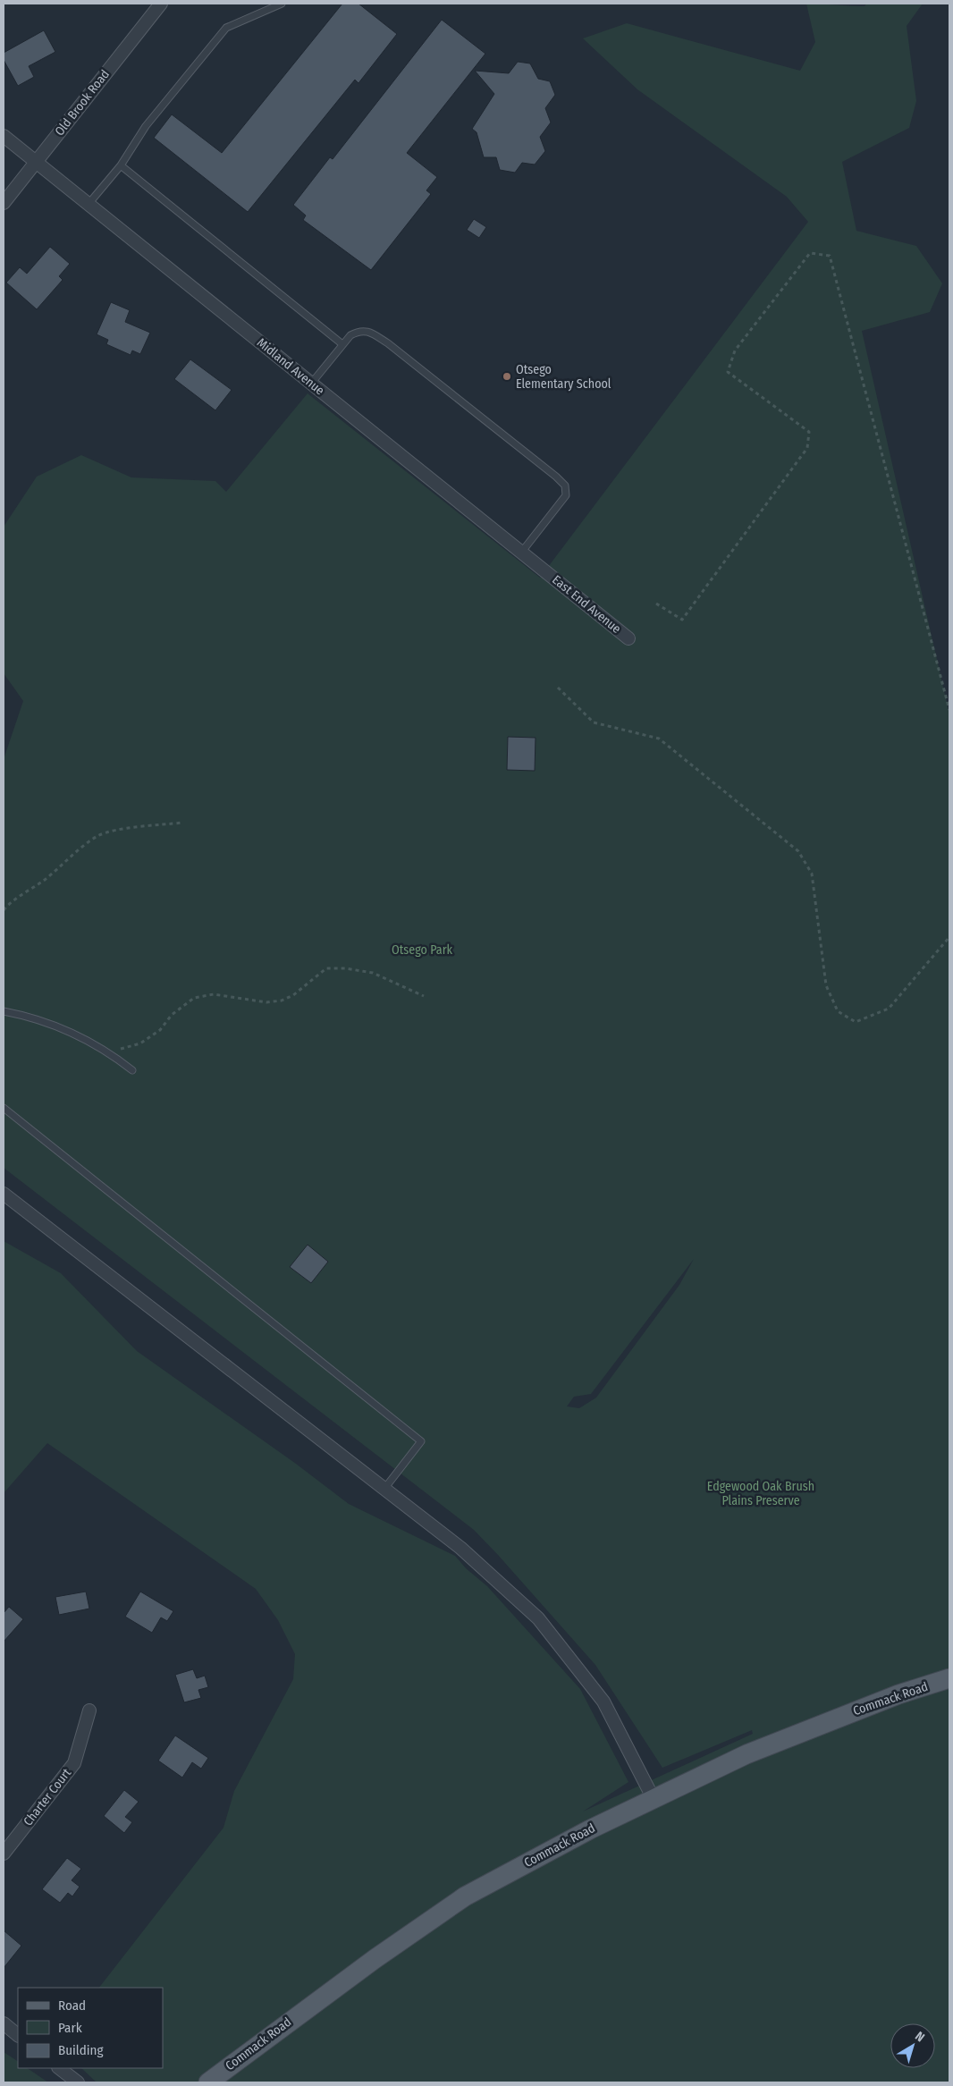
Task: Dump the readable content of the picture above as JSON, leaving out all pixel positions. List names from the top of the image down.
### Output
{
  "streets": {
    "main road": ["Commack Road"],
    "street": [
      "Old Brook Road",
      "Midland Avenue",
      "East End Avenue",
      "Charter Court"
    ]
  },
  "crossings": [
    ["Old Brook Road", "Midland Avenue"],
    ["Midland Avenue", "East End Avenue"]
  ],
  "parks": ["Otsego Park", "Edgewood Oak Brush Plains Preserve"],
  "places": ["Otsego Elementary School"],
  "legend": ["Road", "Park", "Building"],
  "north": "top right"
}
